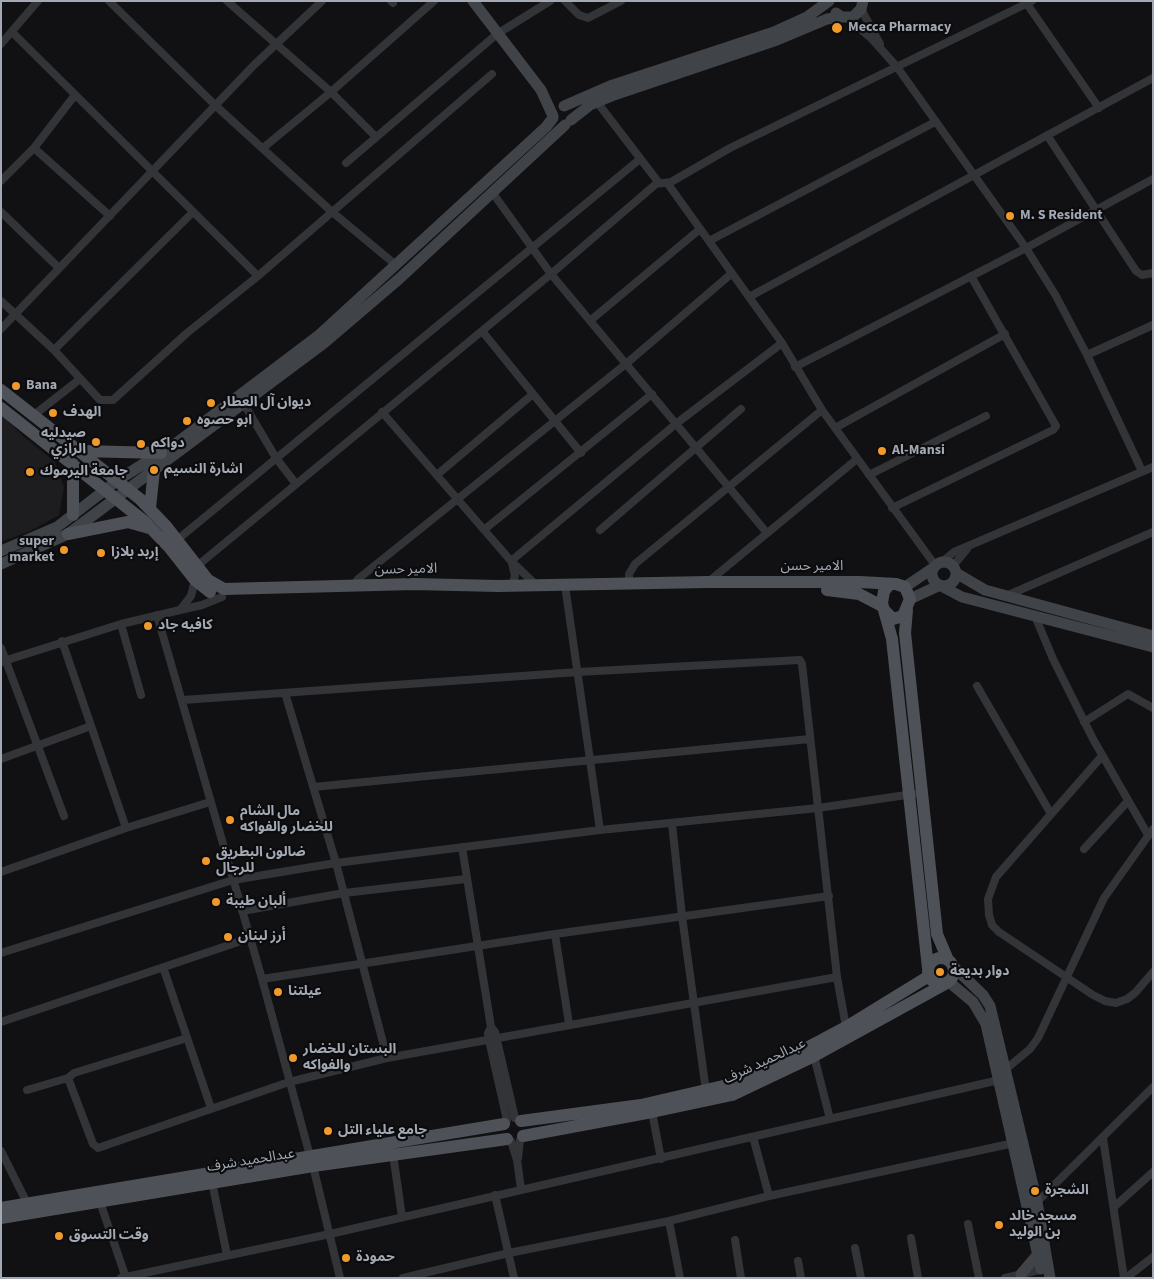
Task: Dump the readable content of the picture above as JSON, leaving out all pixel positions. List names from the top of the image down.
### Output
{
  "streets": {
    "main road": ["الامير حسن", "عبدالحميد شرف"]
  },
  "places": [
    "Mecca Pharmacy",
    "M. S Resident",
    "Bana",
    "ديوان آل العطار",
    "الهدف",
    "ابو حصوه",
    "صيدليه الرازي",
    "دواكم",
    "Al-Mansi",
    "اشارة النسيم",
    "جامعة اليرموك",
    "super market",
    "إربد بلازا",
    "كافيه جاد",
    "مال الشام للخضار والفواكه",
    "ضالون البطريق للرجال",
    "ألبان طيبة",
    "أرز لبنان",
    "دوار بديعة",
    "عيلتنا",
    "البستان للخضار والفواكه",
    "جامع علياء التل",
    "الشجرة",
    "مسجد خالد بن الوليد",
    "وقت التسوق",
    "حمودة"
  ]
}
